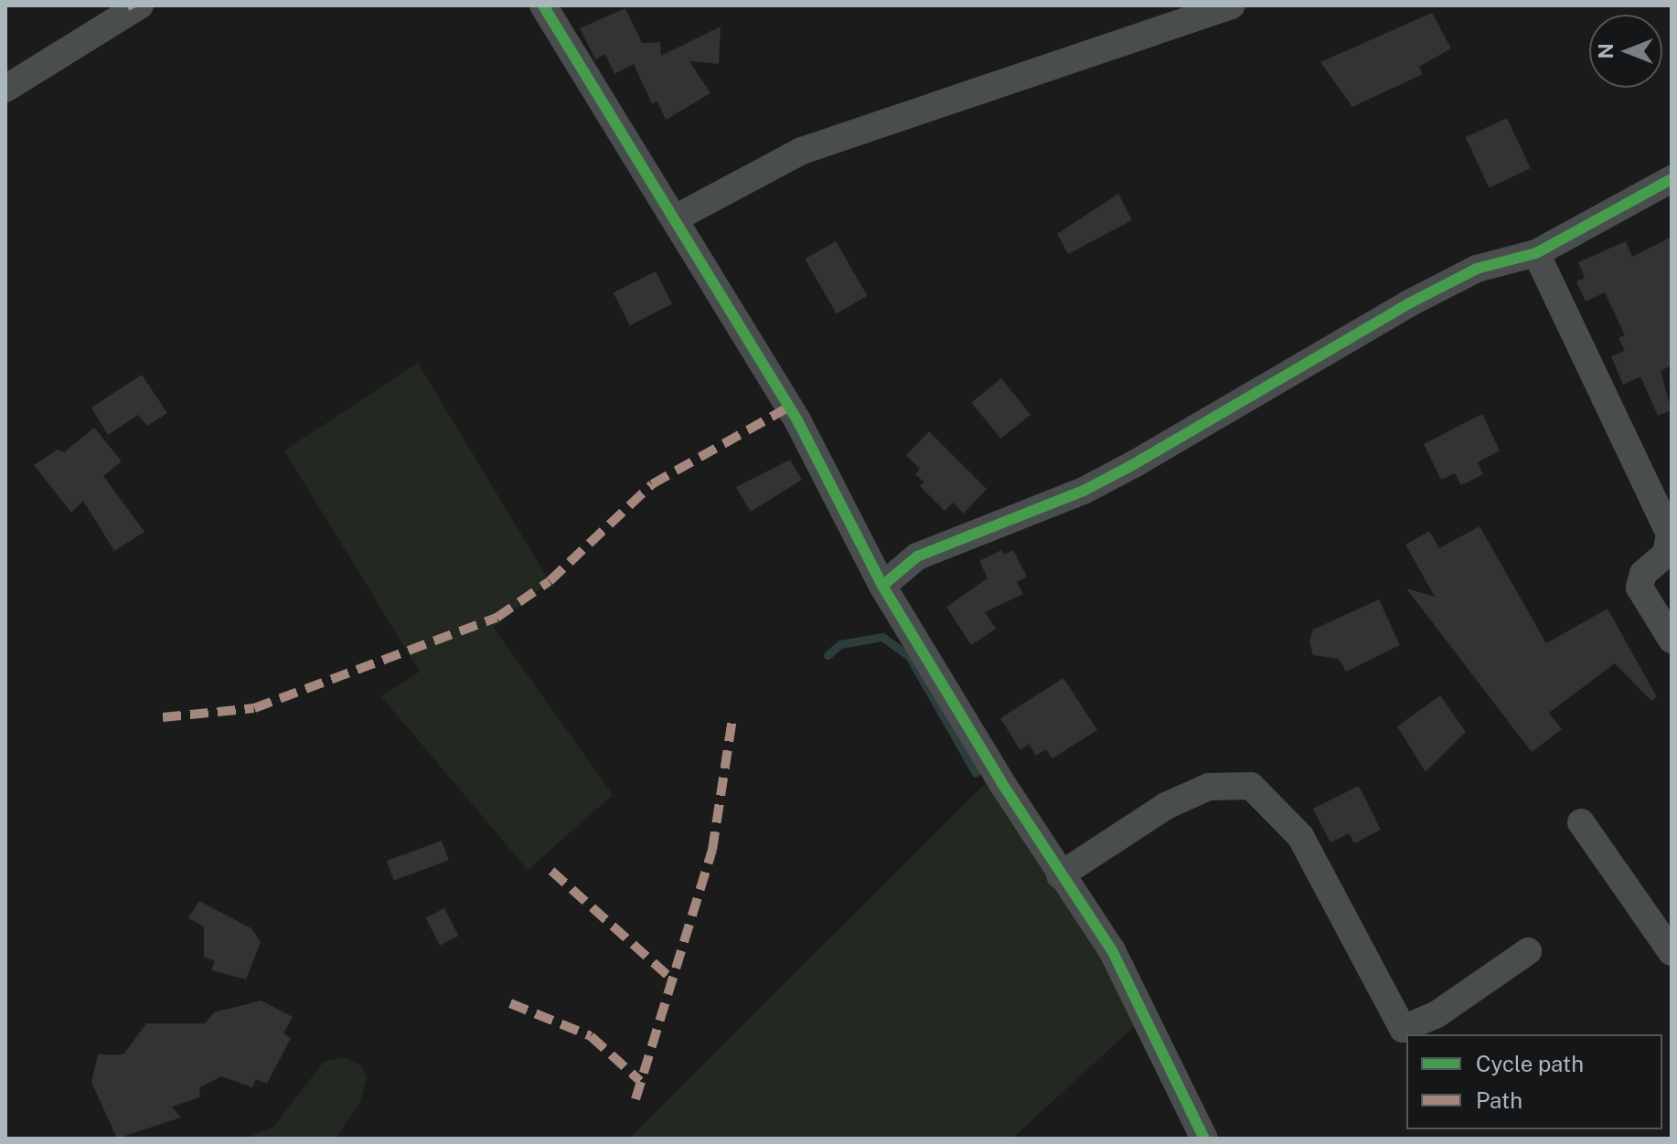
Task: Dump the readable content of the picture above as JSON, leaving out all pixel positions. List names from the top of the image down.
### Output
{
  "legend": ["Cycle path", "Path"],
  "north": "left"
}
